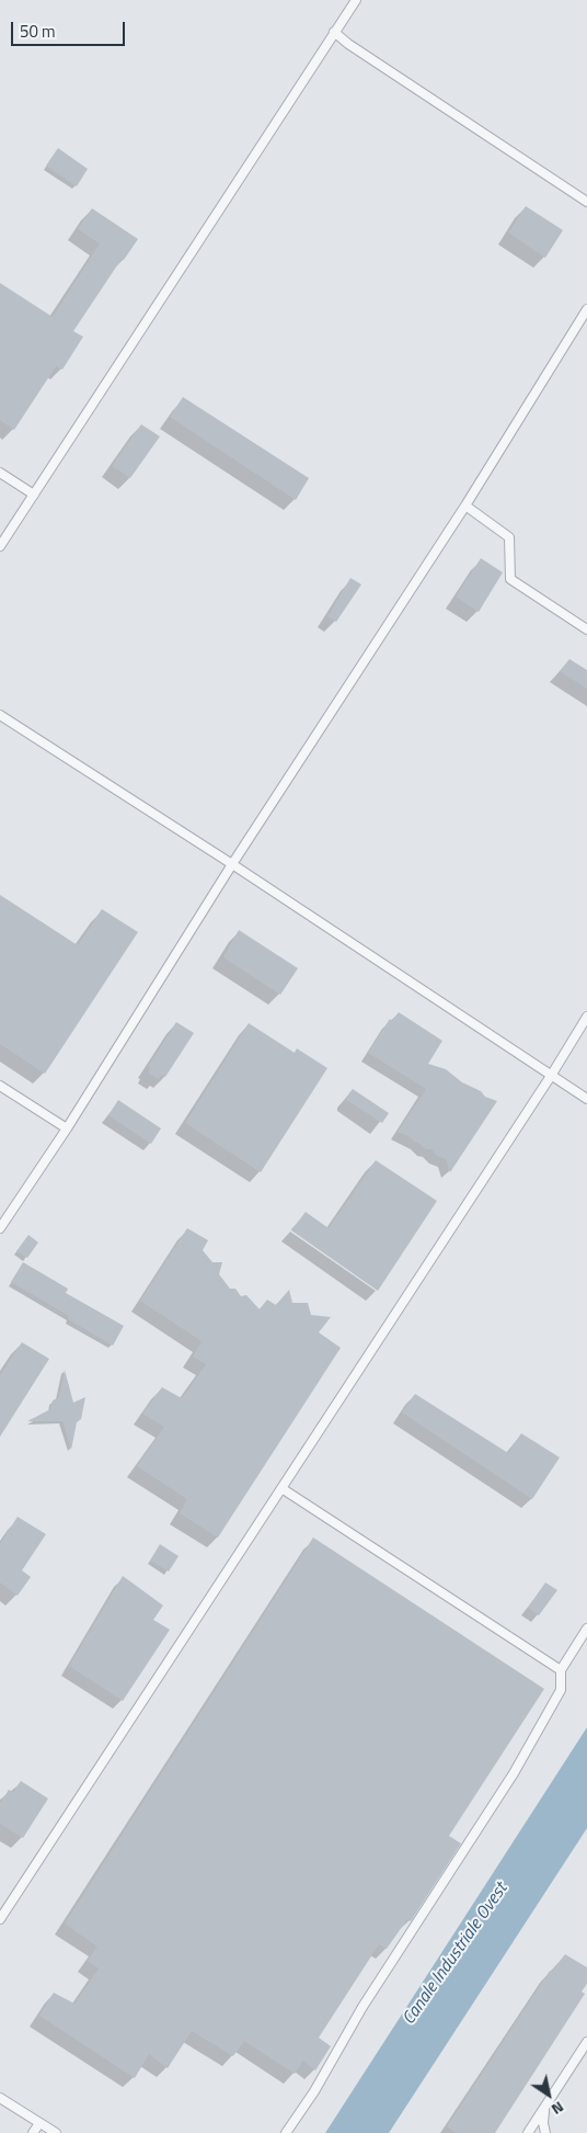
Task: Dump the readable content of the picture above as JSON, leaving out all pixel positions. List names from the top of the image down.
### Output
{
  "water": ["Canale Industriale Ovest"],
  "scale_bar": "50 m",
  "north": "bottom right"
}
